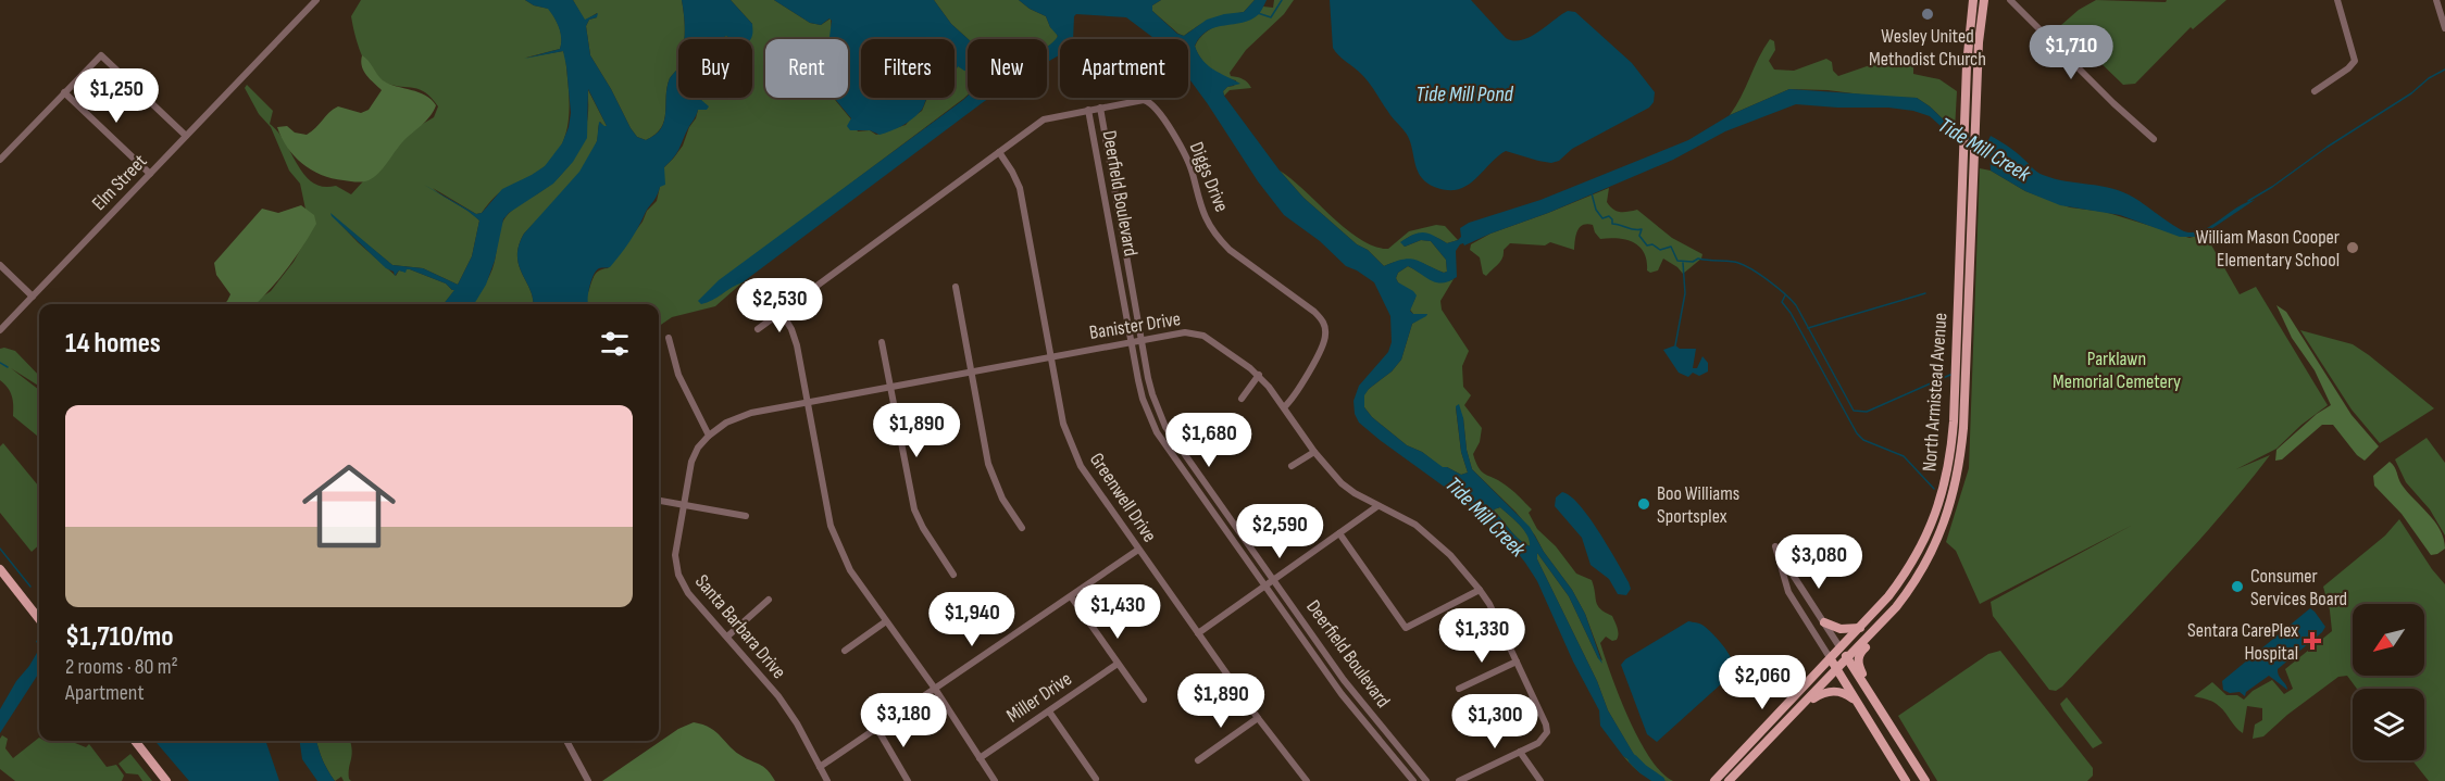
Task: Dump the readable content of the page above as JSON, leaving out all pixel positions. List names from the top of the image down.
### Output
{
  "streets": {
    "main road": ["North Armistead Avenue"],
    "street": [
      "Diggs Drive",
      "Elm Street",
      "Deerfield Boulevard",
      "Banister Drive",
      "Greenwell Drive",
      "Santa Barbara Drive",
      "Miller Drive"
    ]
  },
  "crossings": [
    ["Diggs Drive", "Deerfield Boulevard"],
    ["Diggs Drive", "Banister Drive"],
    ["Diggs Drive", "Greenwell Drive"],
    ["Deerfield Boulevard", "Banister Drive"],
    ["Banister Drive", "Greenwell Drive"],
    ["Banister Drive", "Santa Barbara Drive"]
  ],
  "water": ["Tide Mill Pond", "Tide Mill Creek"],
  "parks": ["Parklawn Memorial Cemetery"],
  "places": {
    "other": [
      "Wesley United Methodist Church",
      "William Mason Cooper Elementary School",
      "Boo Williams Sportsplex",
      "Consumer Services Board"
    ],
    "health": ["Sentara CarePlex Hospital"]
  },
  "north": "bottom left",
  "page": {
    "price": [
      "$1,710",
      "$1,250",
      "$2,530",
      "$1,890",
      "$1,680",
      "$2,590",
      "$3,080",
      "$1,430",
      "$1,940",
      "$1,330",
      "$2,060",
      "$1,890",
      "$3,180",
      "$1,300"
    ],
    "chip": [
      "Buy",
      "Rent",
      "Filters",
      "New",
      "Apartment"
    ],
    "heading": "14 homes",
    "list": [
      {
        "name": "$1,710/mo",
        "note": "2 rooms · 80 m² · Apartment"
      }
    ]
  }
}
